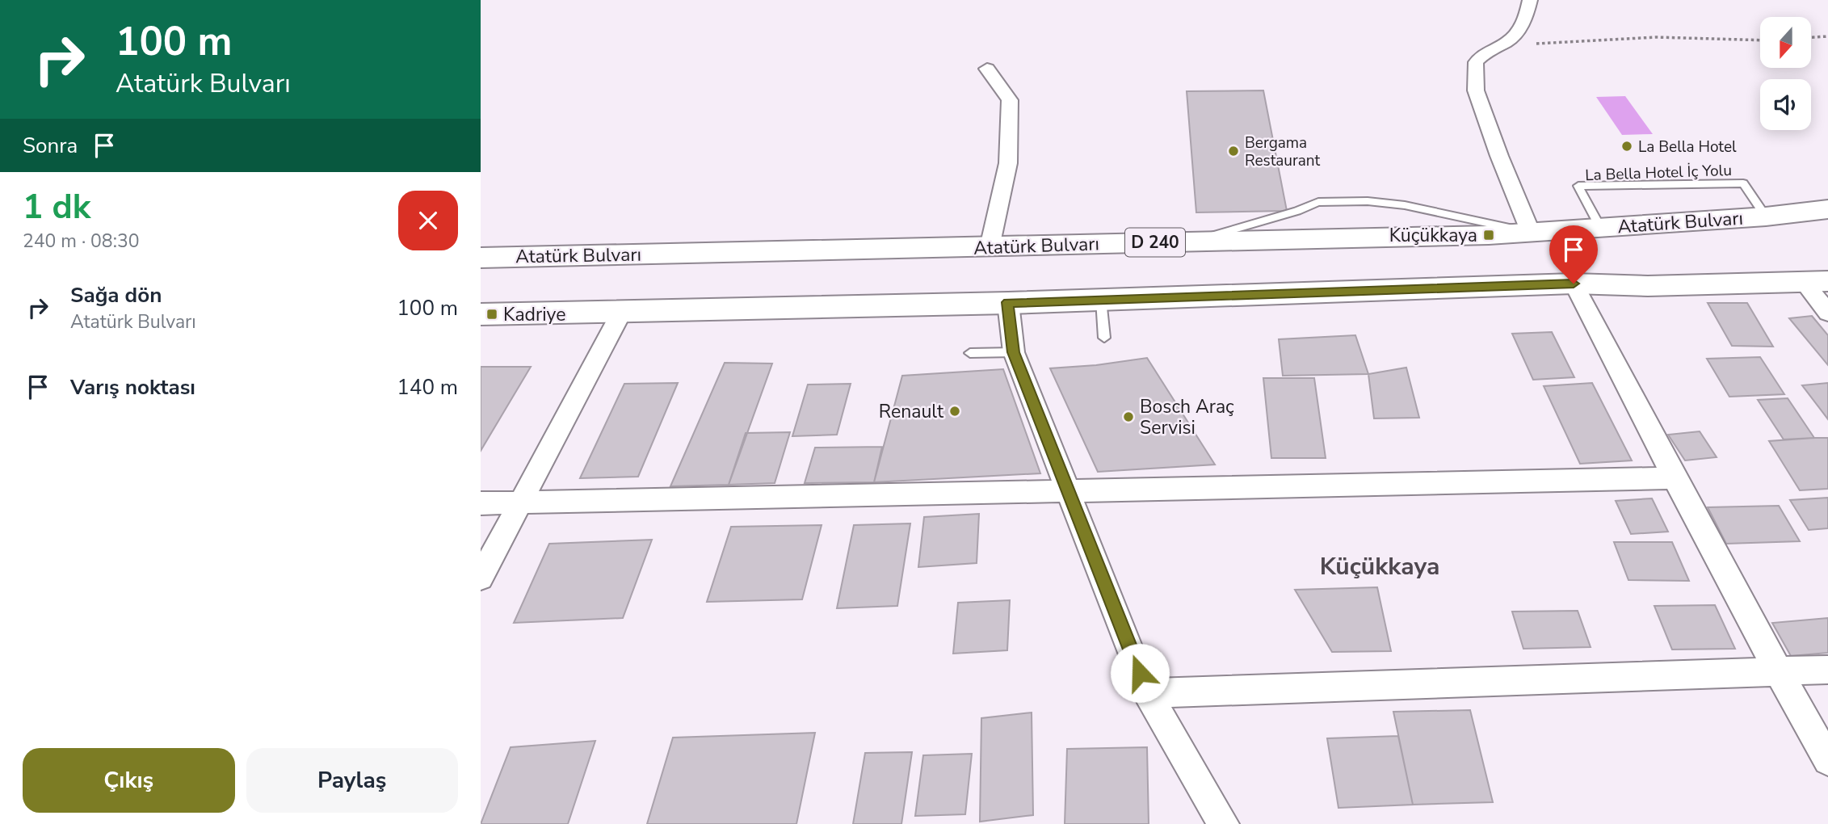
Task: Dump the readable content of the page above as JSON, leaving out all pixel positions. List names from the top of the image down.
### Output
{
  "streets": {
    "highway": ["Atatürk Bulvarı", "D 240"],
    "lane": ["La Bella Hotel İç Yolu"]
  },
  "crossings": [
    ["La Bella Hotel İç Yolu", "Atatürk Bulvarı"]
  ],
  "districts": ["Küçükkaya"],
  "places": {
    "other": [
      "La Bella Hotel",
      "Bergama Restaurant",
      "Renault",
      "Bosch Araç Servisi"
    ],
    "transit": ["Küçükkaya", "Kadriye"]
  },
  "north": "bottom",
  "page": {
    "turn": ["100 m", "Atatürk Bulvarı"],
    "then": "Sonra",
    "heading": ["1 dk", "240 m · 08:30"],
    "list": [
      {
        "name": "Sağa dön",
        "note": "Atatürk Bulvarı",
        "value": "100 m"
      },
      {
        "name": "Varış noktası",
        "value": "140 m"
      }
    ],
    "buttons": ["Çıkış", "Paylaş"]
  }
}
